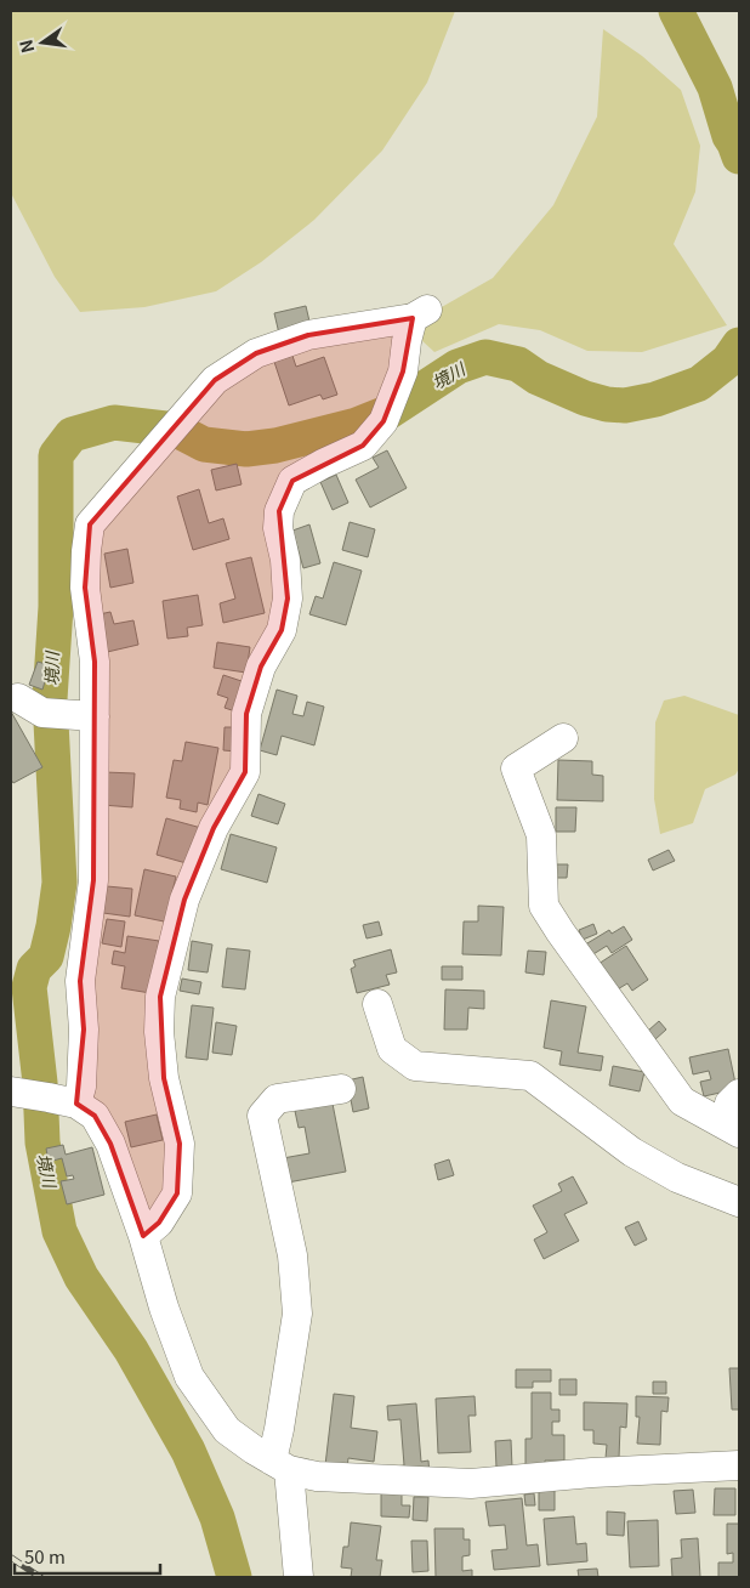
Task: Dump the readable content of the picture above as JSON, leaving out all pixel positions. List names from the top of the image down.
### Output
{
  "water": ["境川"],
  "scale_bar": "50 m",
  "north": "left"
}
